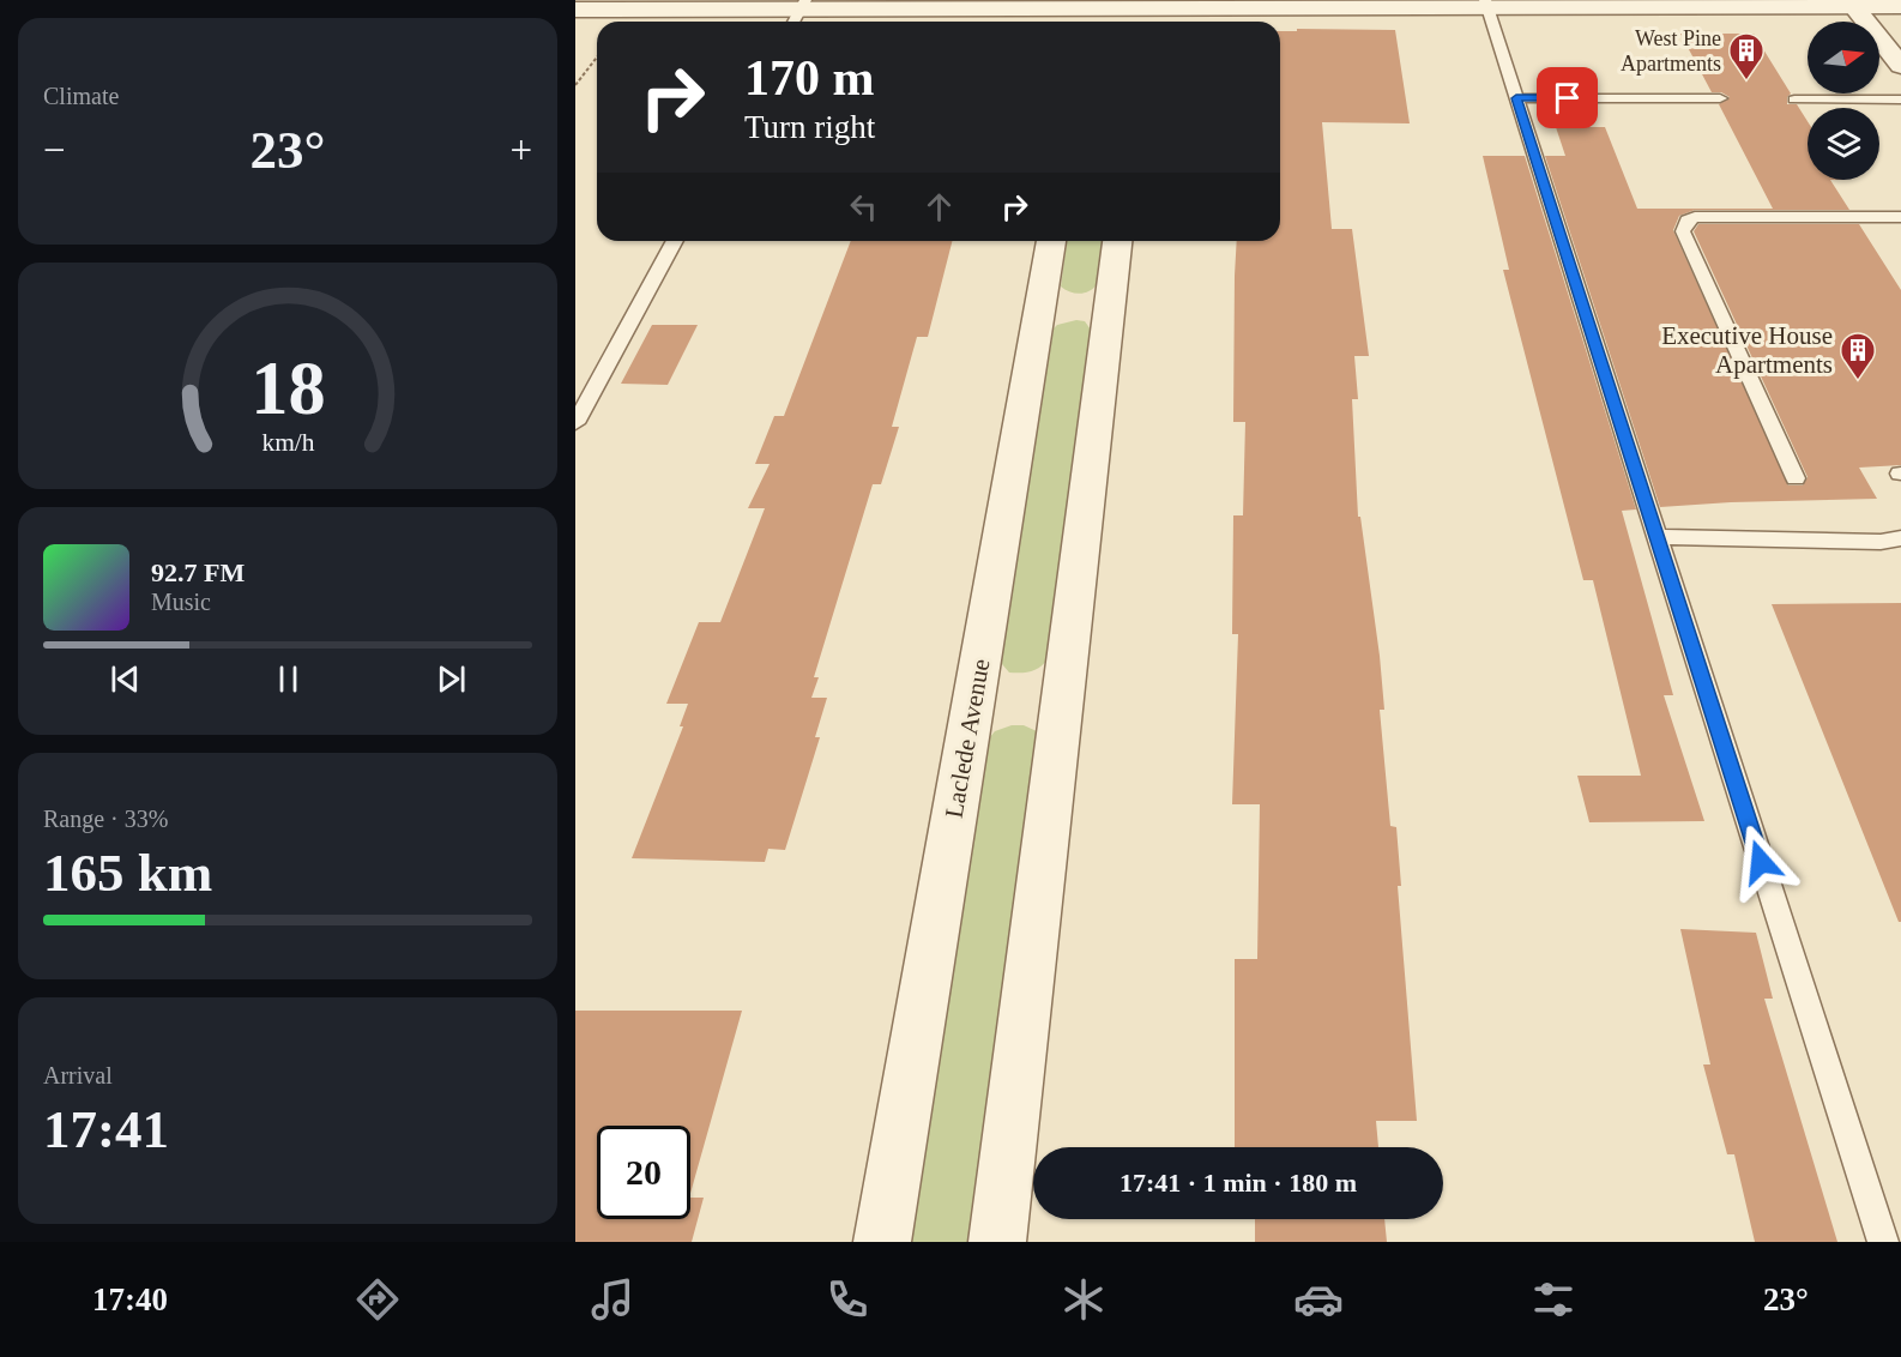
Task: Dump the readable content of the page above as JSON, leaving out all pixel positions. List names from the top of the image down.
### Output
{
  "streets": {
    "street": ["Laclede Avenue"]
  },
  "places": {
    "building": ["West Pine Apartments", "Executive House Apartments"]
  },
  "north": "right",
  "page": {
    "tile": [
      "Climate",
      ["Range · 33%", "165 km"],
      ["Arrival", "17:41"]
    ],
    "turn": ["170 m", "Turn right"],
    "heat": ["−", "23°", "+"],
    "song": ["92.7 FM", "Music"],
    "limit": "20",
    "trip": "17:41 · 1 min · 180 m",
    "tabs": ["17:40", "23°"],
    "gauge": ["18", "km/h"]
  }
}
